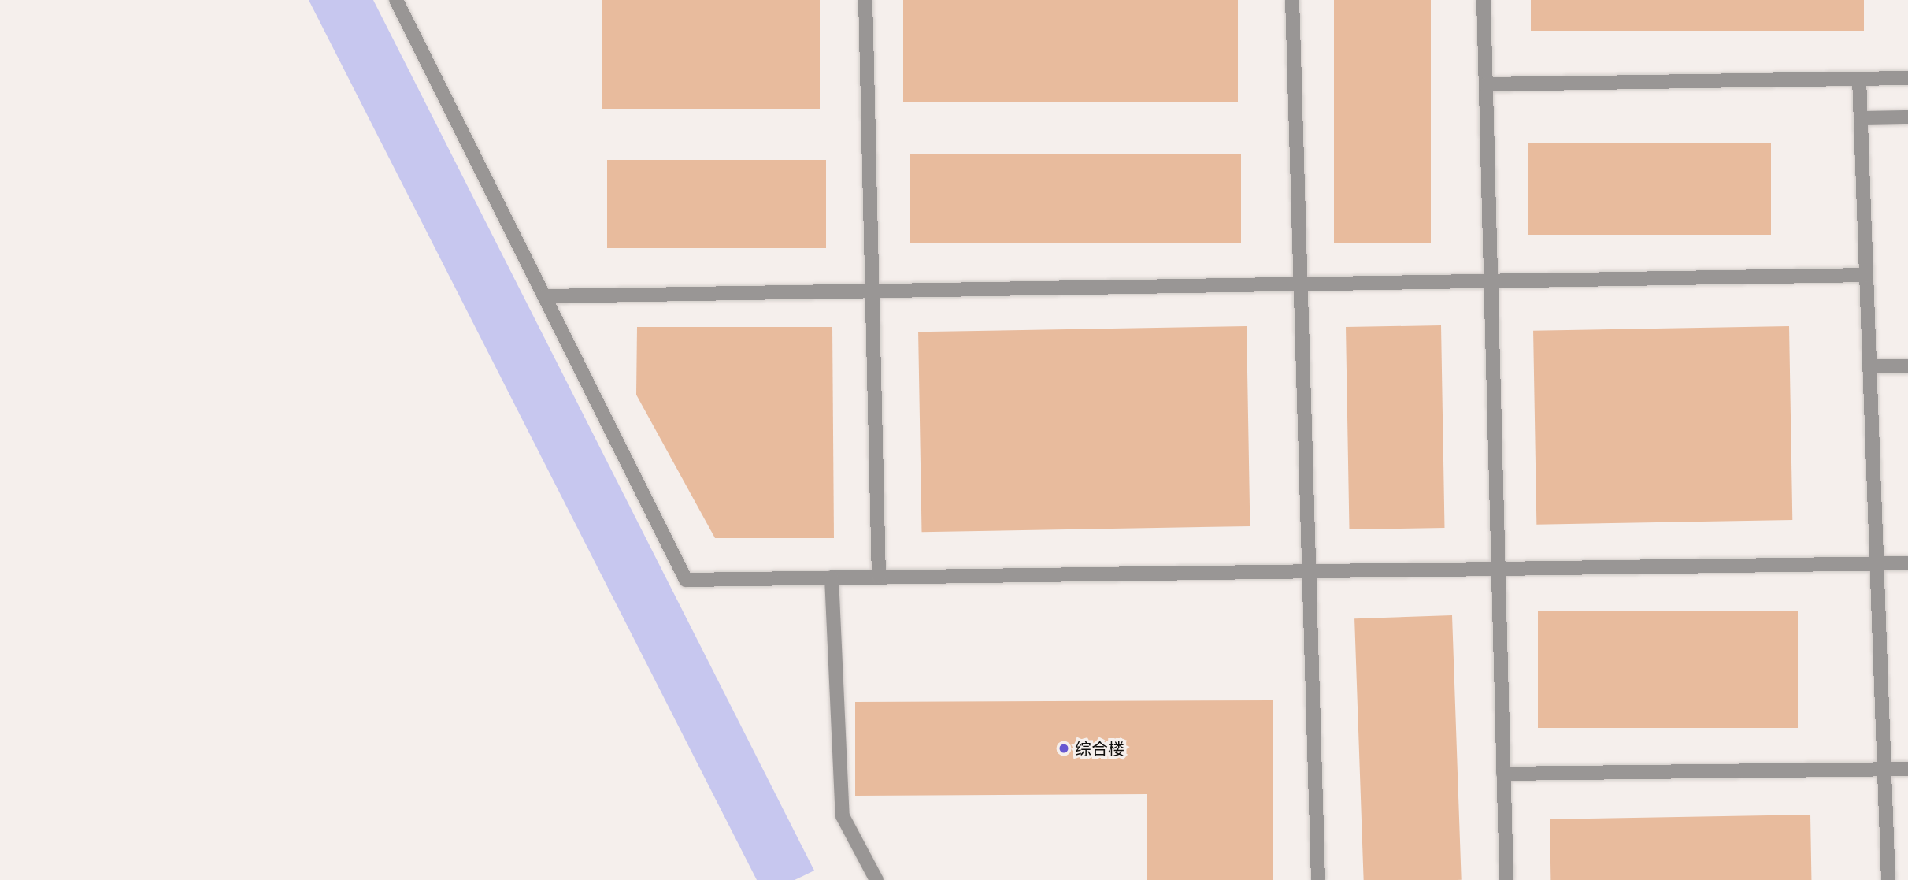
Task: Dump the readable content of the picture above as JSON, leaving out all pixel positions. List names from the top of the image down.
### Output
{
  "places": ["综合楼"]
}
